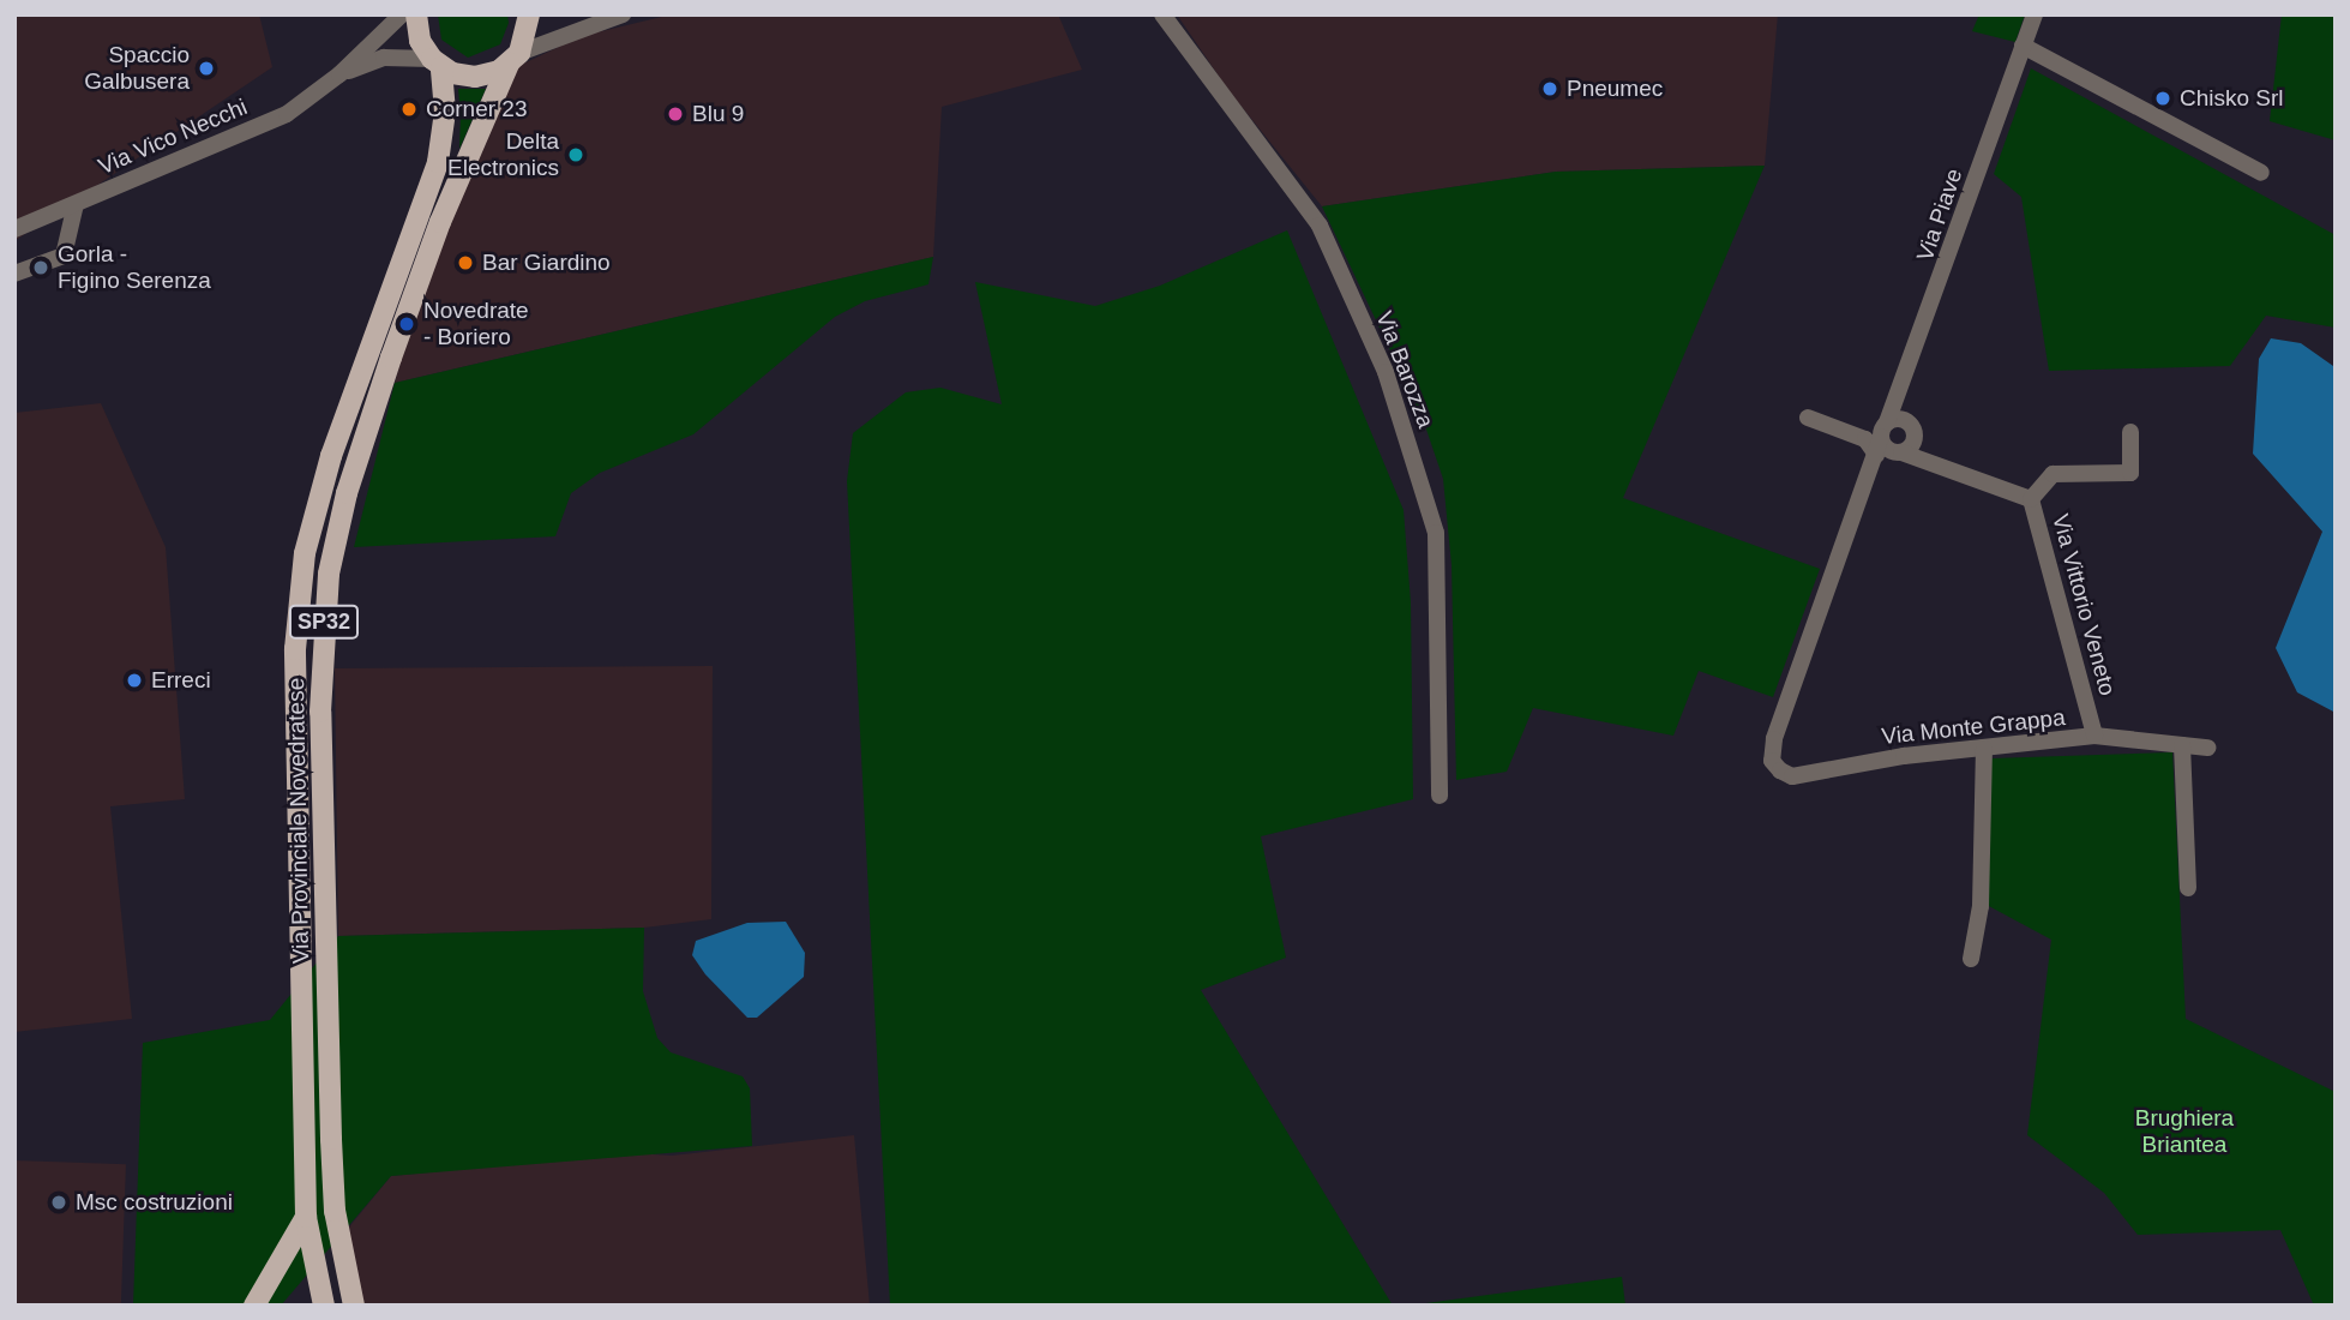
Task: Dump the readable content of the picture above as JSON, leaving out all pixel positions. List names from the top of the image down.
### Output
{
  "streets": {
    "main road": ["SP32", "Via Provinciale Novedratese"],
    "street": [
      "Via Vico Necchi",
      "Via Piave",
      "Via Barozza",
      "Via Vittorio Veneto",
      "Via Monte Grappa"
    ]
  },
  "crossings": [
    ["Via Vico Necchi", "Via Provinciale Novedratese"],
    ["Via Piave", "Via Vittorio Veneto"],
    ["Via Piave", "Via Monte Grappa"],
    ["Via Vittorio Veneto", "Via Monte Grappa"]
  ],
  "parks": ["Brughiera Briantea"],
  "places": [
    "Spaccio Galbusera",
    "Pneumec",
    "Chisko Srl",
    "Corner 23",
    "Blu 9",
    "Delta Electronics",
    "Bar Giardino",
    "Gorla - Figino Serenza",
    "Novedrate - Boriero",
    "Erreci",
    "Msc costruzioni"
  ]
}
